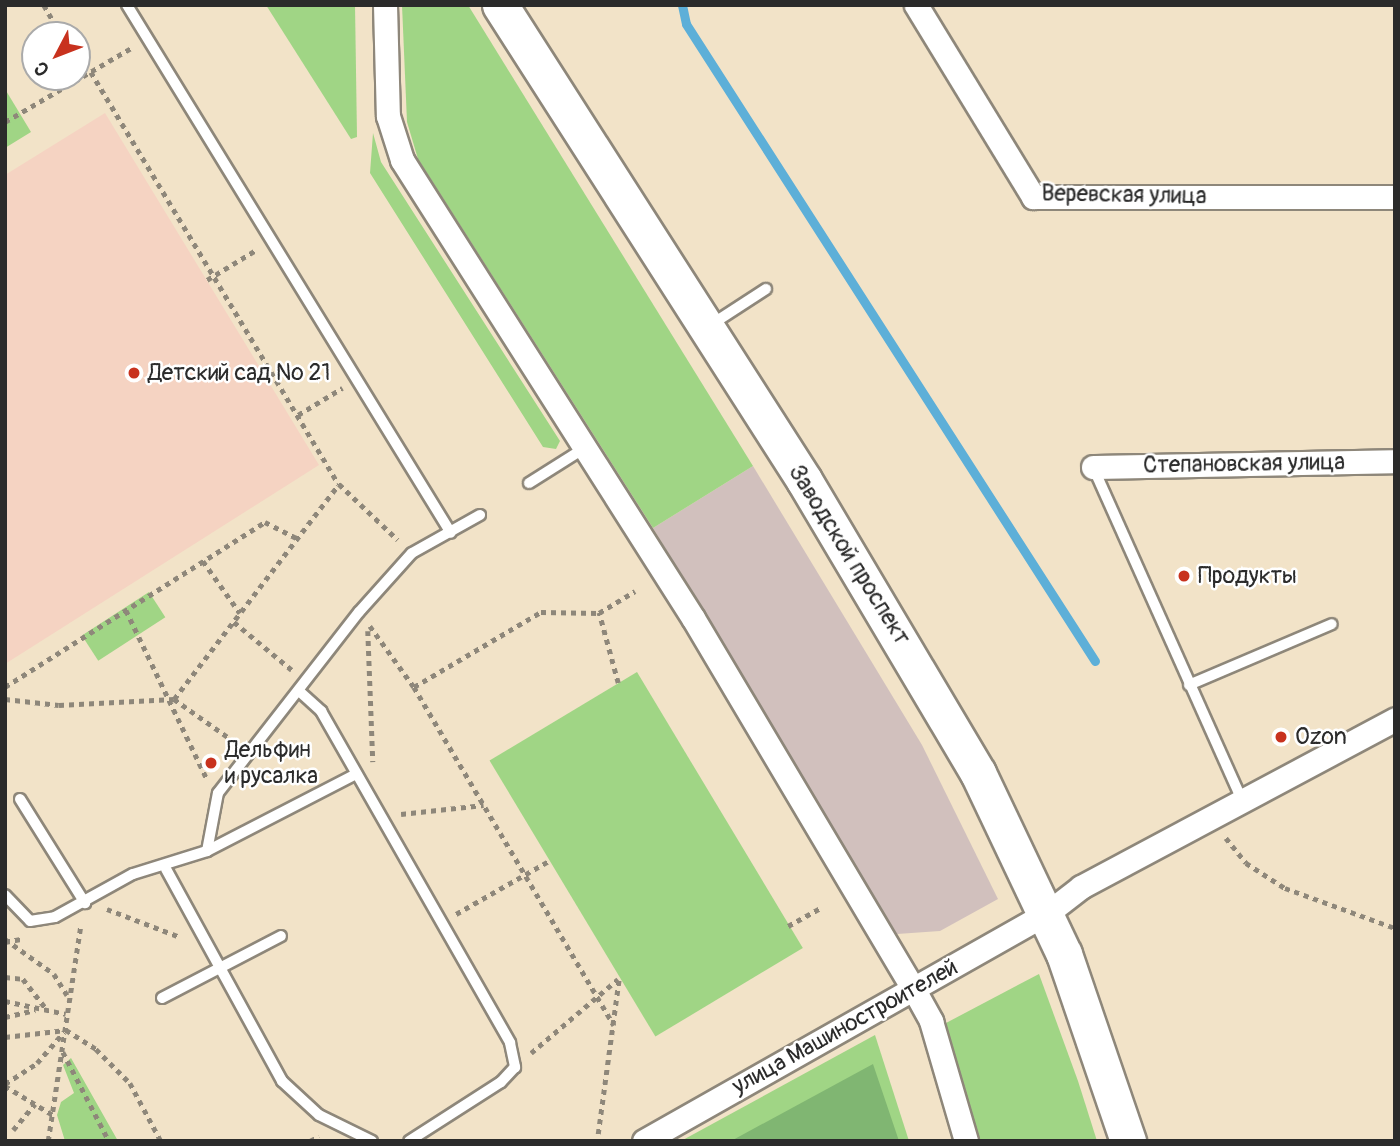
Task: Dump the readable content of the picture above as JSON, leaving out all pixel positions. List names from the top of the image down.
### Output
{
  "streets": {
    "main road": ["Заводской проспект"],
    "street": ["Веревская улица", "Степановская улица", "улица Машиностроителей"]
  },
  "crossings": [
    ["Заводской проспект", "улица Машиностроителей"]
  ],
  "places": [
    "Детский сад № 21",
    "Продукты",
    "Ozon",
    "Дельфин и русалка"
  ],
  "north": "bottom left"
}
